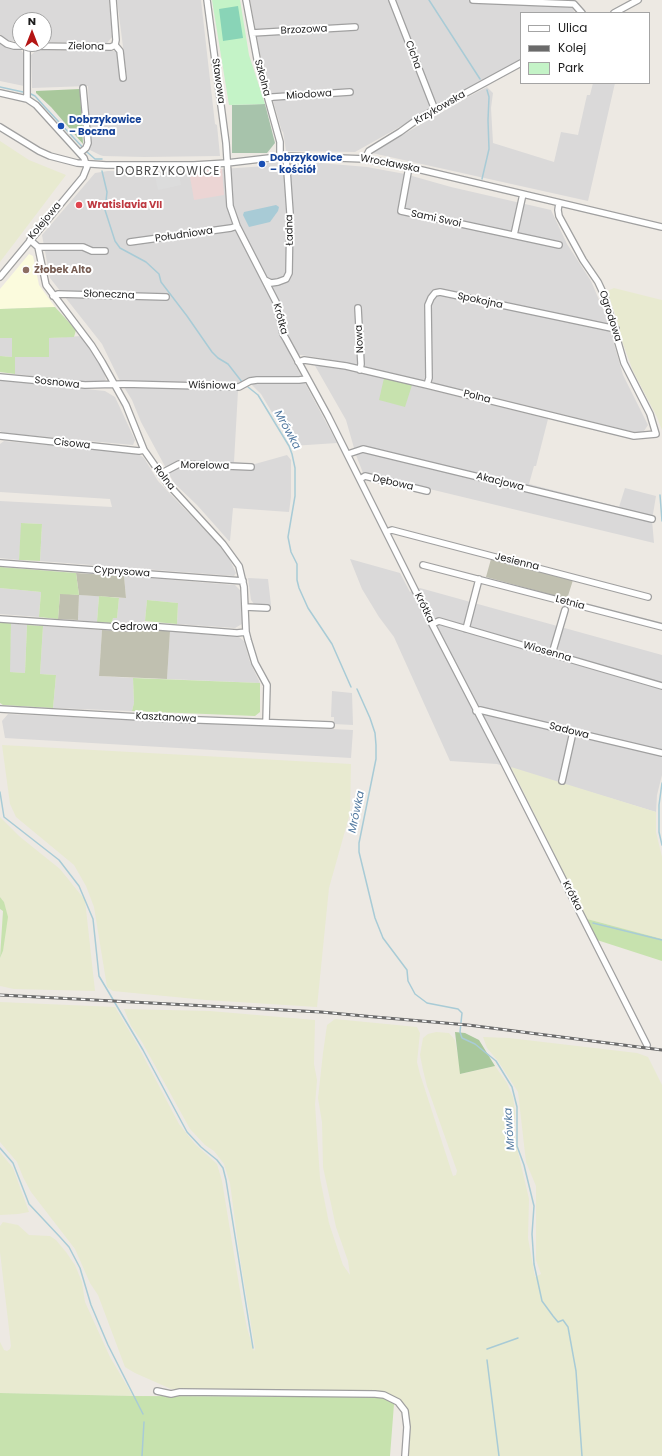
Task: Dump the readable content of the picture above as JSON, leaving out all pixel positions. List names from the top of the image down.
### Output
{
  "streets": {
    "street": [
      "Brzozowa",
      "Zielona",
      "Cicha",
      "Szkolna",
      "Stawowa",
      "Miodowa",
      "Krzykowska",
      "Wrocławska",
      "Sami Swoi",
      "Kolejowa",
      "Ładna",
      "Południowa",
      "Słoneczna",
      "Spokojna",
      "Ogrodowa",
      "Krótka",
      "Nowa",
      "Sosnowa",
      "Wiśniowa",
      "Polna",
      "Cisowa",
      "Morelowa",
      "Rolna",
      "Akacjowa",
      "Dębowa",
      "Jesienna",
      "Cyprysowa",
      "Letnia",
      "Cedrowa",
      "Wiosenna",
      "Kasztanowa",
      "Sadowa"
    ]
  },
  "crossings": [
    ["Brzozowa", "Szkolna"],
    ["Cicha", "Krzykowska"],
    ["Szkolna", "Miodowa"],
    ["Szkolna", "Wrocławska"],
    ["Szkolna", "Ładna"],
    ["Stawowa", "Wrocławska"],
    ["Stawowa", "Krótka"],
    ["Krzykowska", "Wrocławska"],
    ["Wrocławska", "Sami Swoi"],
    ["Wrocławska", "Kolejowa"],
    ["Wrocławska", "Ładna"],
    ["Wrocławska", "Ogrodowa"],
    ["Wrocławska", "Krótka"],
    ["Ładna", "Krótka"],
    ["Południowa", "Krótka"],
    ["Słoneczna", "Rolna"],
    ["Spokojna", "Ogrodowa"],
    ["Spokojna", "Polna"],
    ["Ogrodowa", "Polna"],
    ["Krótka", "Wiśniowa"],
    ["Krótka", "Polna"],
    ["Krótka", "Akacjowa"],
    ["Krótka", "Dębowa"],
    ["Krótka", "Jesienna"],
    ["Krótka", "Wiosenna"],
    ["Krótka", "Sadowa"],
    ["Nowa", "Polna"],
    ["Sosnowa", "Wiśniowa"],
    ["Sosnowa", "Rolna"],
    ["Wiśniowa", "Rolna"],
    ["Cisowa", "Rolna"],
    ["Morelowa", "Rolna"],
    ["Rolna", "Cyprysowa"],
    ["Rolna", "Cedrowa"],
    ["Rolna", "Kasztanowa"]
  ],
  "districts": ["DOBRZYKOWICE"],
  "water": ["Mrówka"],
  "places": [
    "Dobrzykowice – Boczna",
    "Dobrzykowice – kościół",
    "Wratislavia VII",
    "Żłobek Alto"
  ],
  "legend": ["Ulica", "Kolej", "Park"],
  "north": "top"
}
